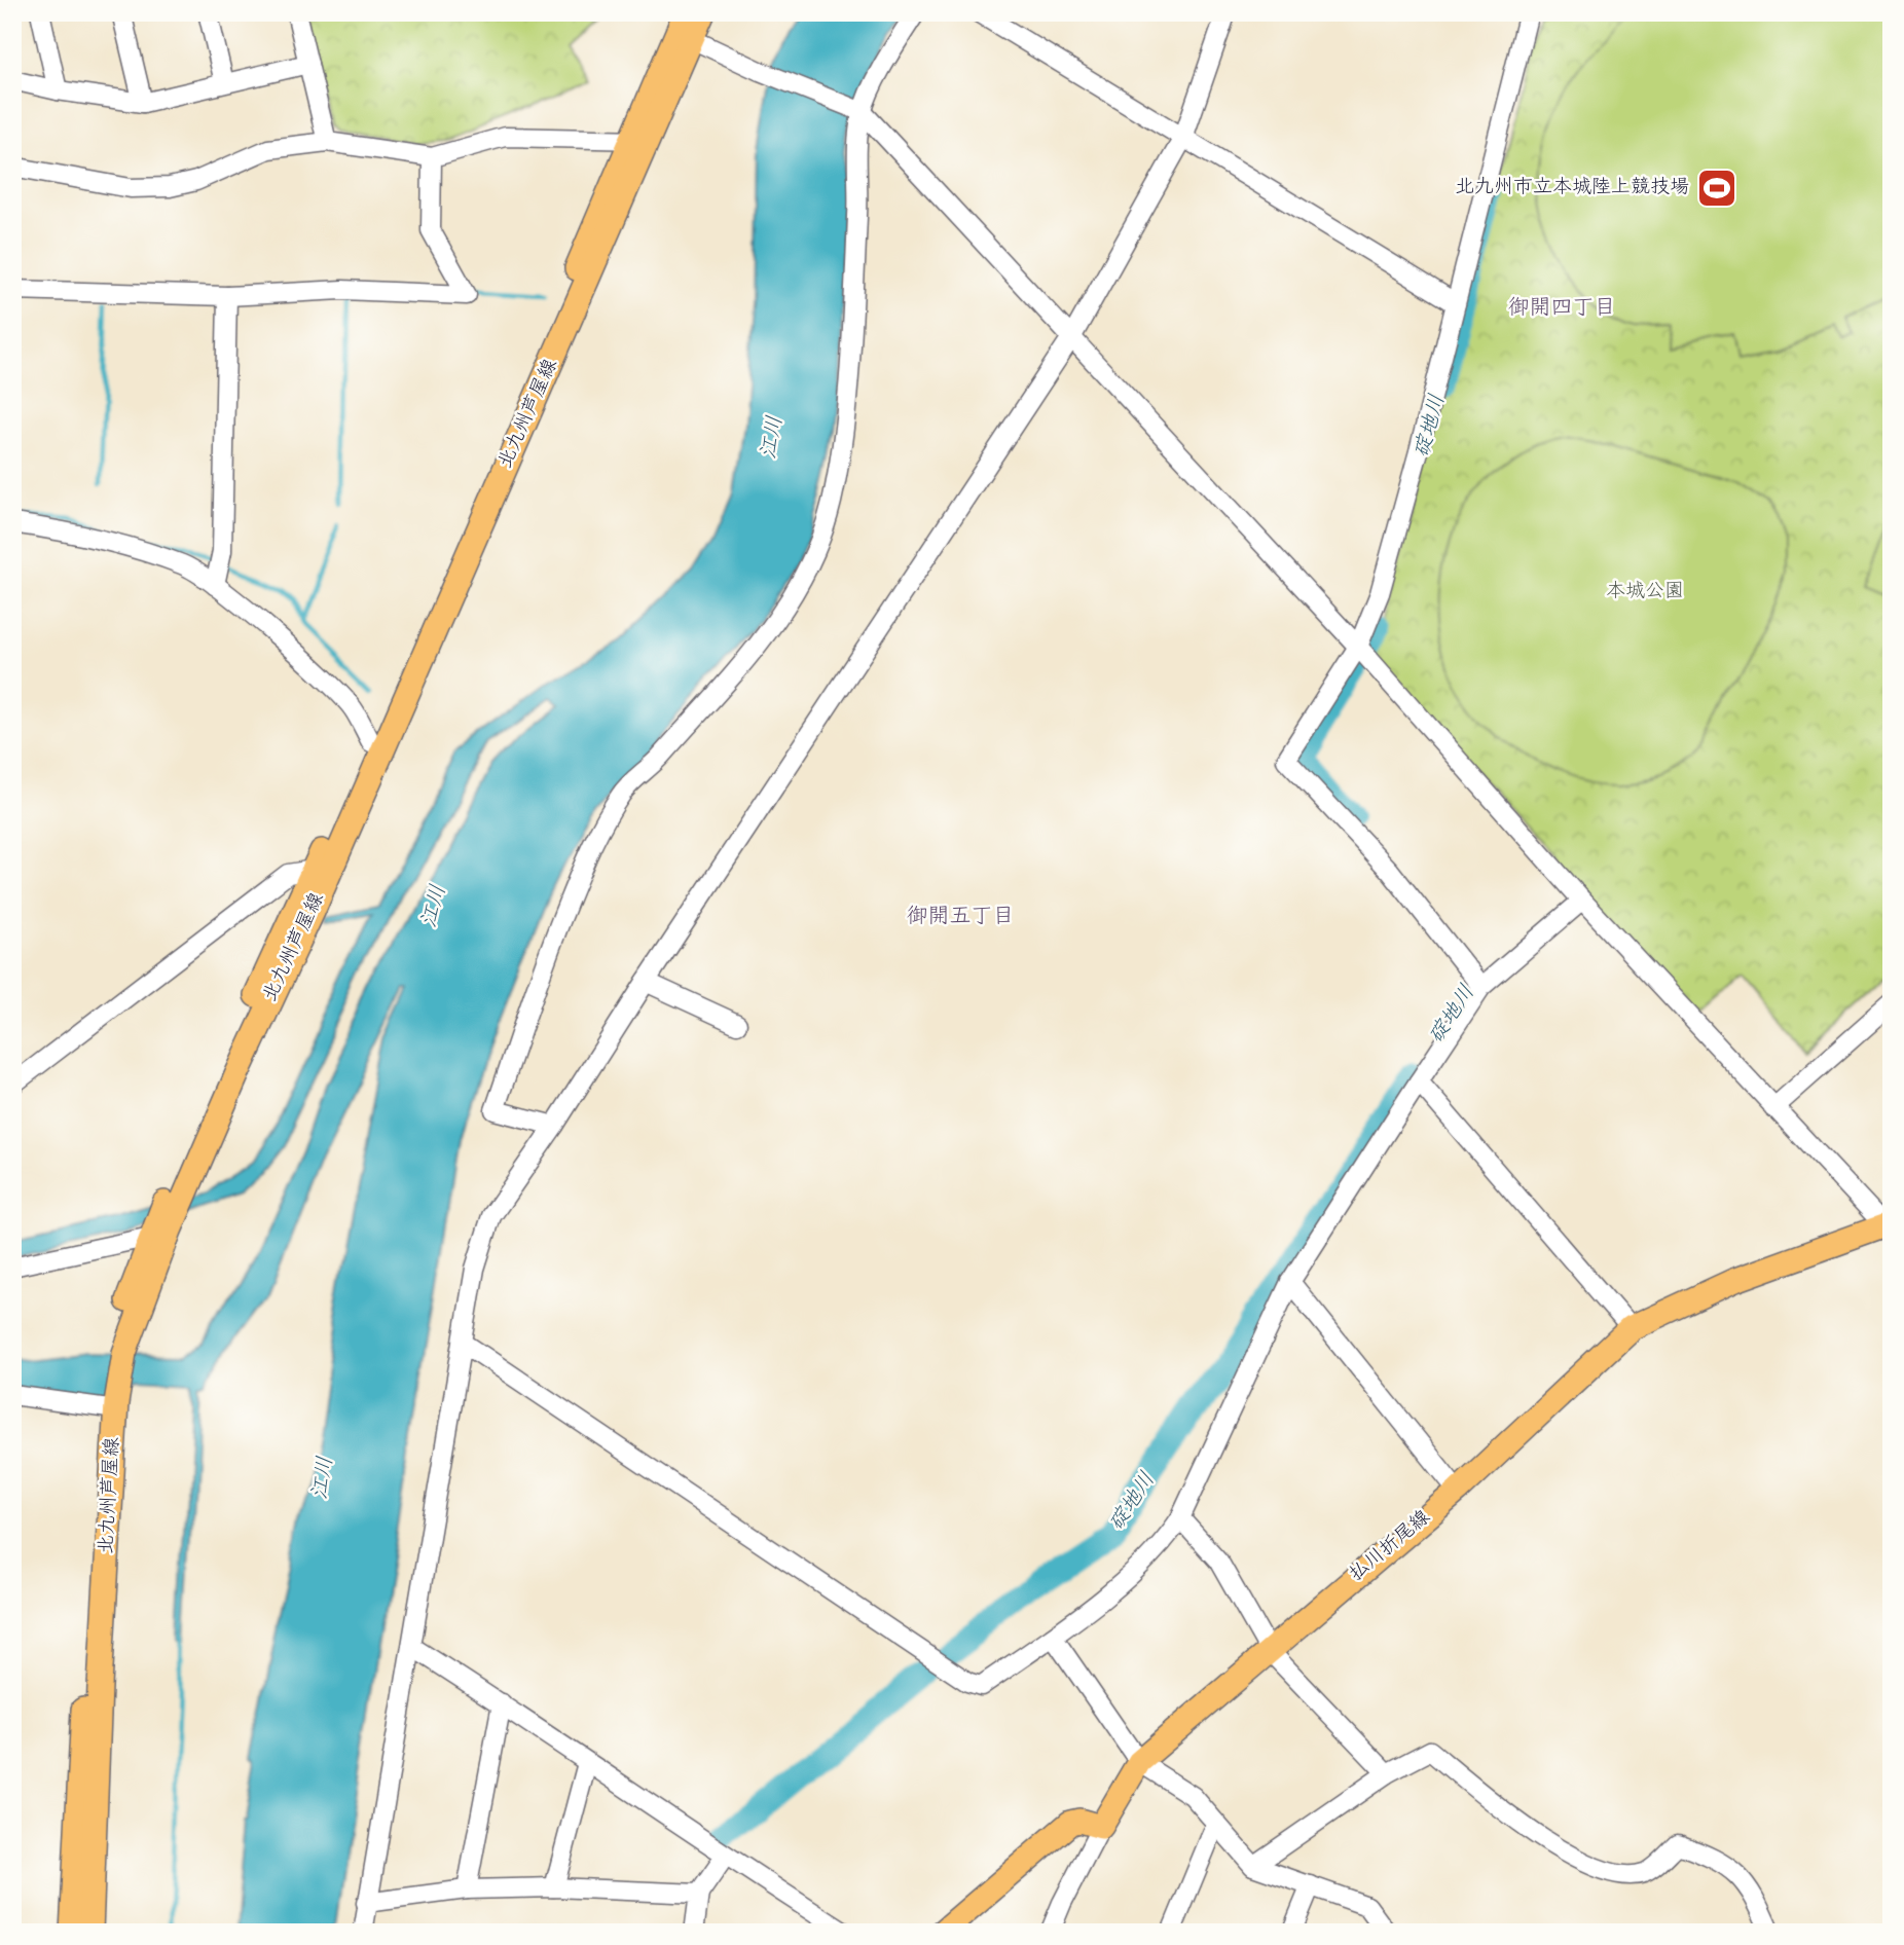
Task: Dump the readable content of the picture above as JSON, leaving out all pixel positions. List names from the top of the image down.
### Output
{
  "streets": {
    "main road": ["北九州芦屋線", "払川折尾線"]
  },
  "districts": ["御開四丁目", "御開五丁目"],
  "water": ["碇地川", "江川"],
  "parks": ["本城公園"],
  "places": {
    "sports": ["北九州市立本城陸上競技場"]
  }
}
